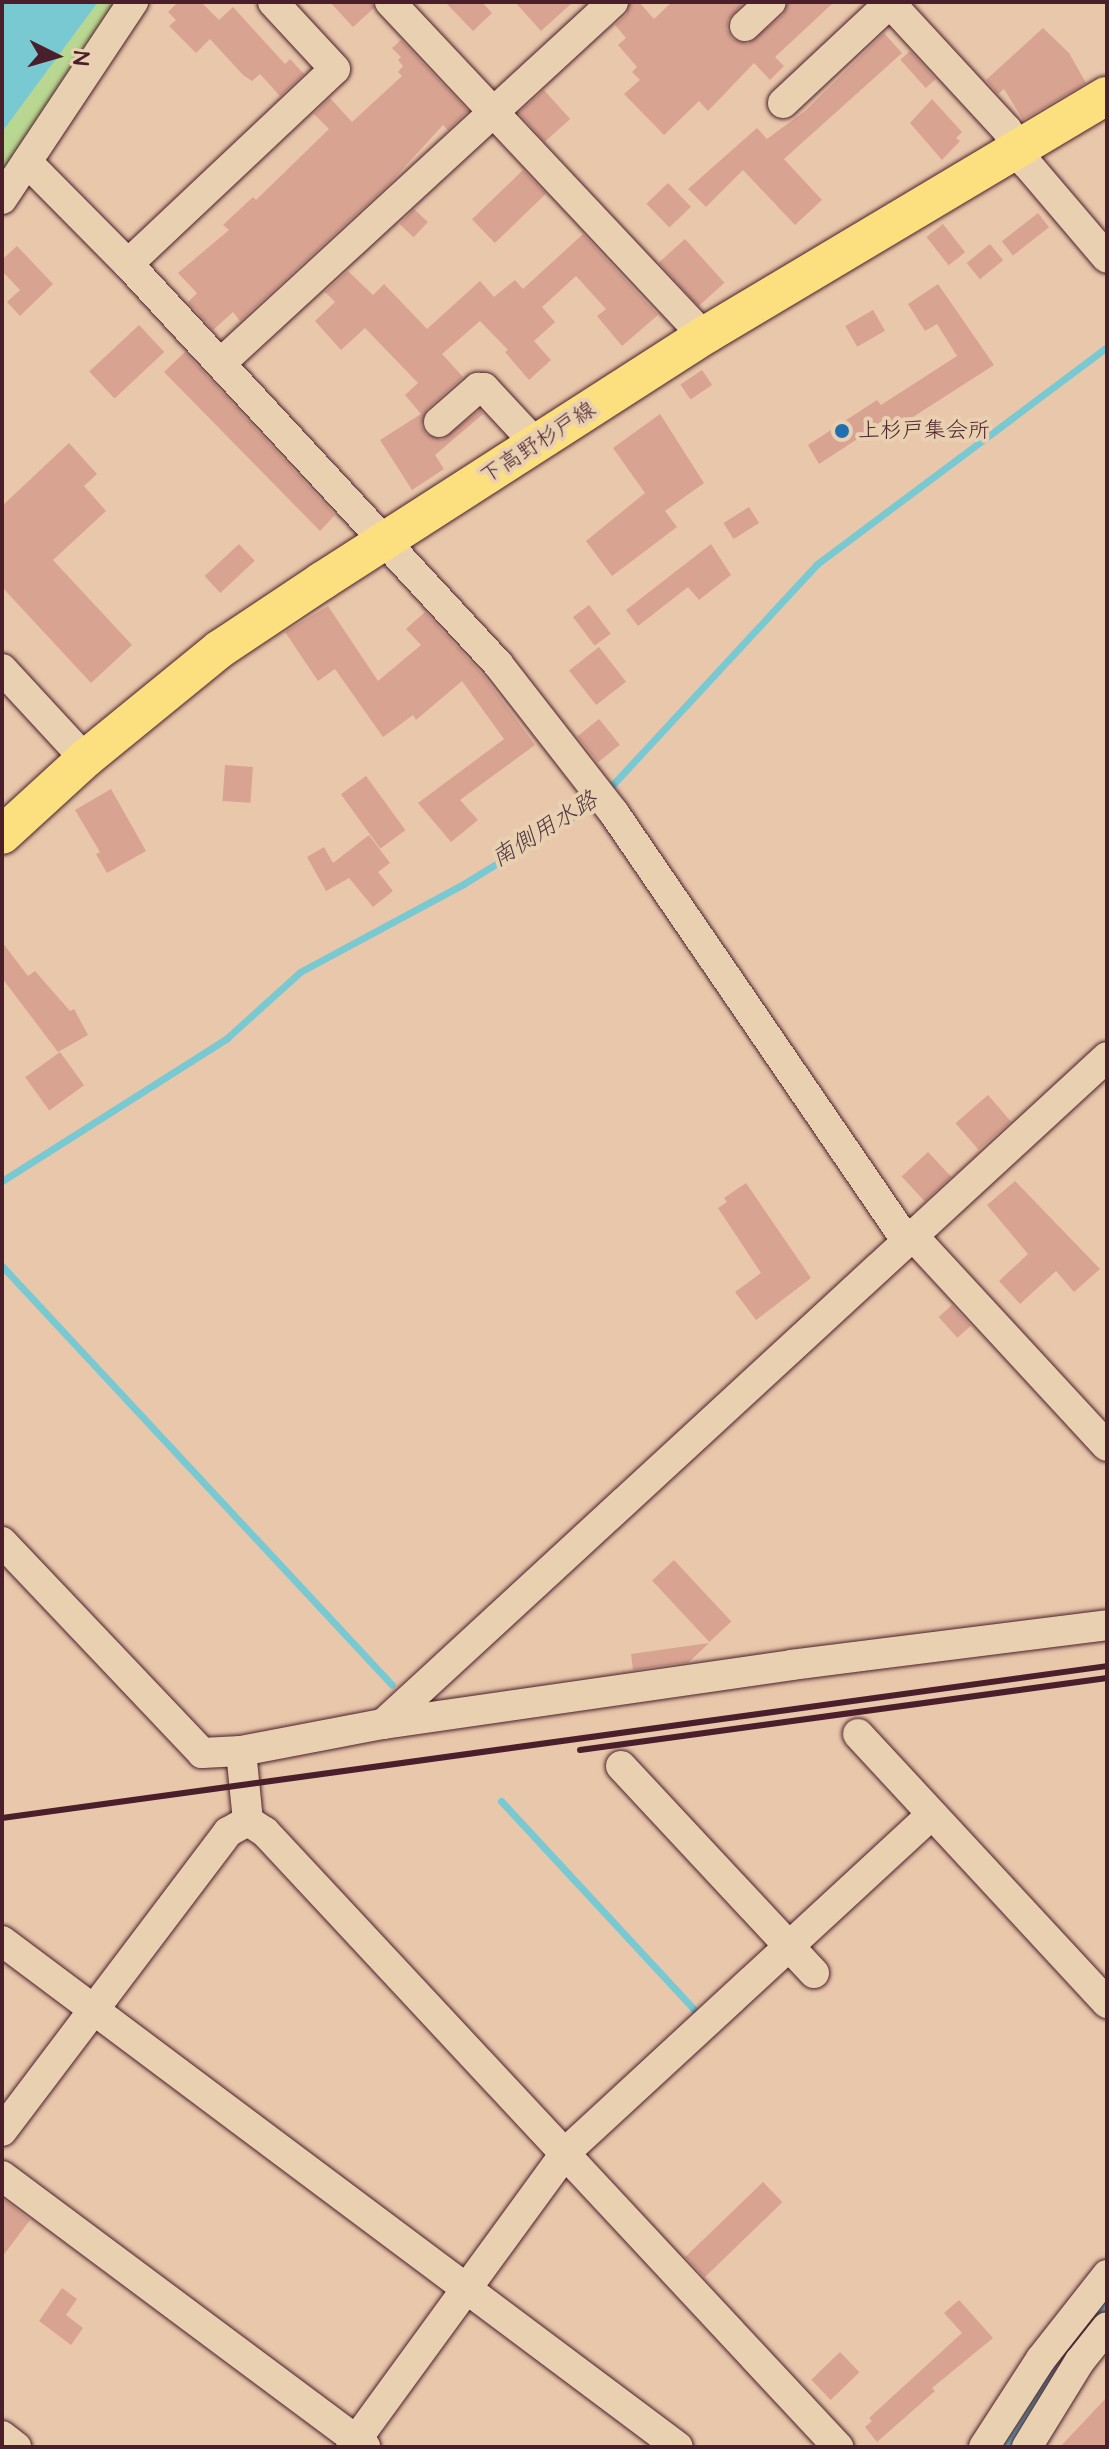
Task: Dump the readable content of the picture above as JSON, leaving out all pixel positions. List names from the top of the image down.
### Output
{
  "streets": {
    "main road": ["下高野杉戸線"]
  },
  "water": ["南側用水路"],
  "places": ["上杉戸集会所"],
  "north": "right"
}
